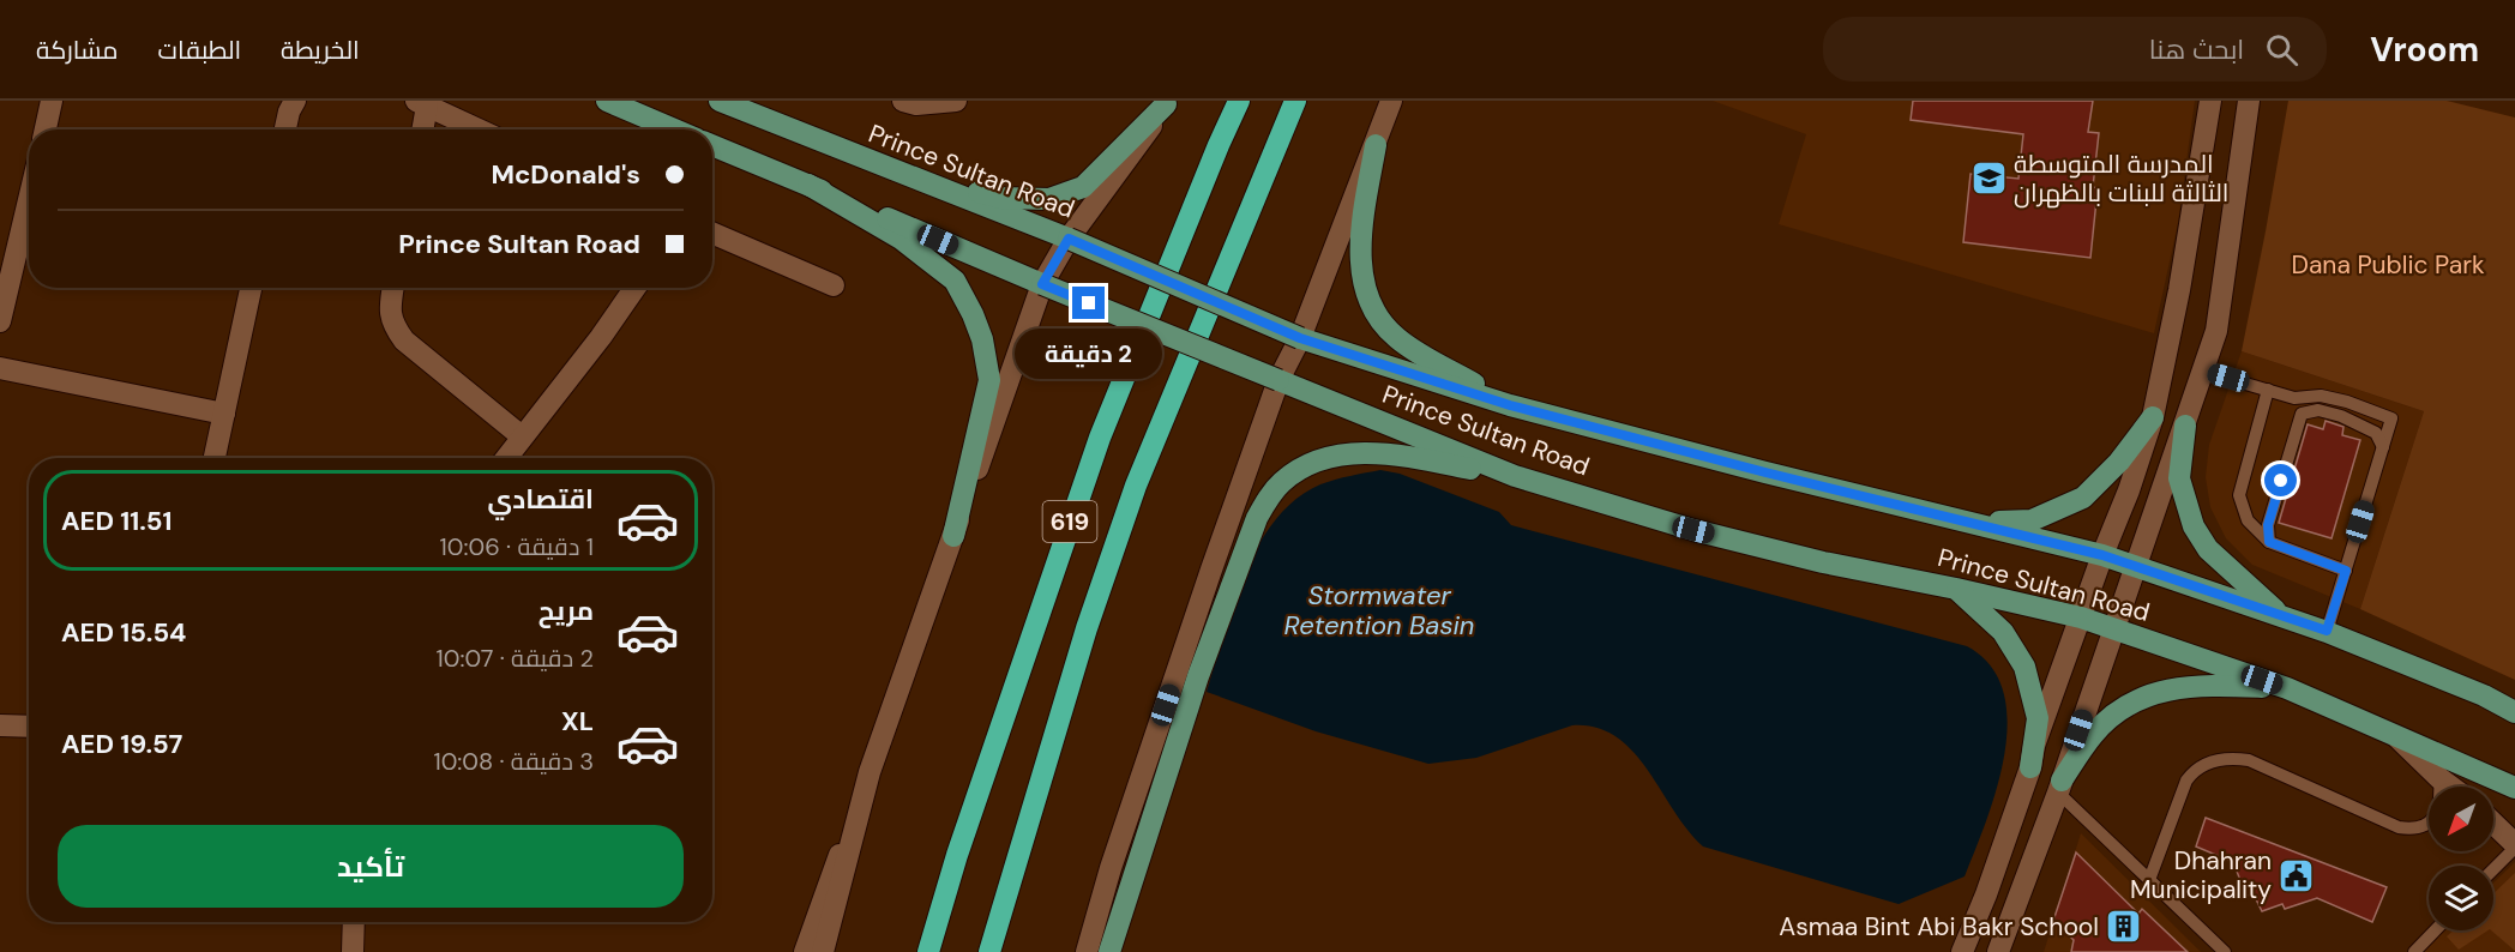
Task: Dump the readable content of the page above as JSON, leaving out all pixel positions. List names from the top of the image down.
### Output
{
  "streets": {
    "highway": ["619"],
    "main road": ["Prince Sultan Road"]
  },
  "water": ["Stormwater Retention Basin"],
  "parks": ["Dana Public Park"],
  "places": {
    "school or university": ["المدرسة المتوسطة الثالثة للبنات بالظهران"],
    "public building": ["Dhahran Municipality"],
    "building": ["Asmaa Bint Abi Bakr School"]
  },
  "north": "bottom left",
  "page": {
    "header": "Vroom",
    "search": "ابحث هنا",
    "nav": ["الخريطة", "الطبقات", "مشاركة"],
    "banner": ["McDonald's", "Prince Sultan Road"],
    "bubble": "2 دقيقة",
    "list": [
      {
        "name": "اقتصادي",
        "note": "1 دقيقة · 10:06",
        "value": "AED 11.51"
      },
      {
        "name": "مريح",
        "note": "2 دقيقة · 10:07",
        "value": "AED 15.54"
      },
      {
        "name": "XL",
        "note": "3 دقيقة · 10:08",
        "value": "AED 19.57"
      }
    ],
    "buttons": "تأكيد"
  }
}
